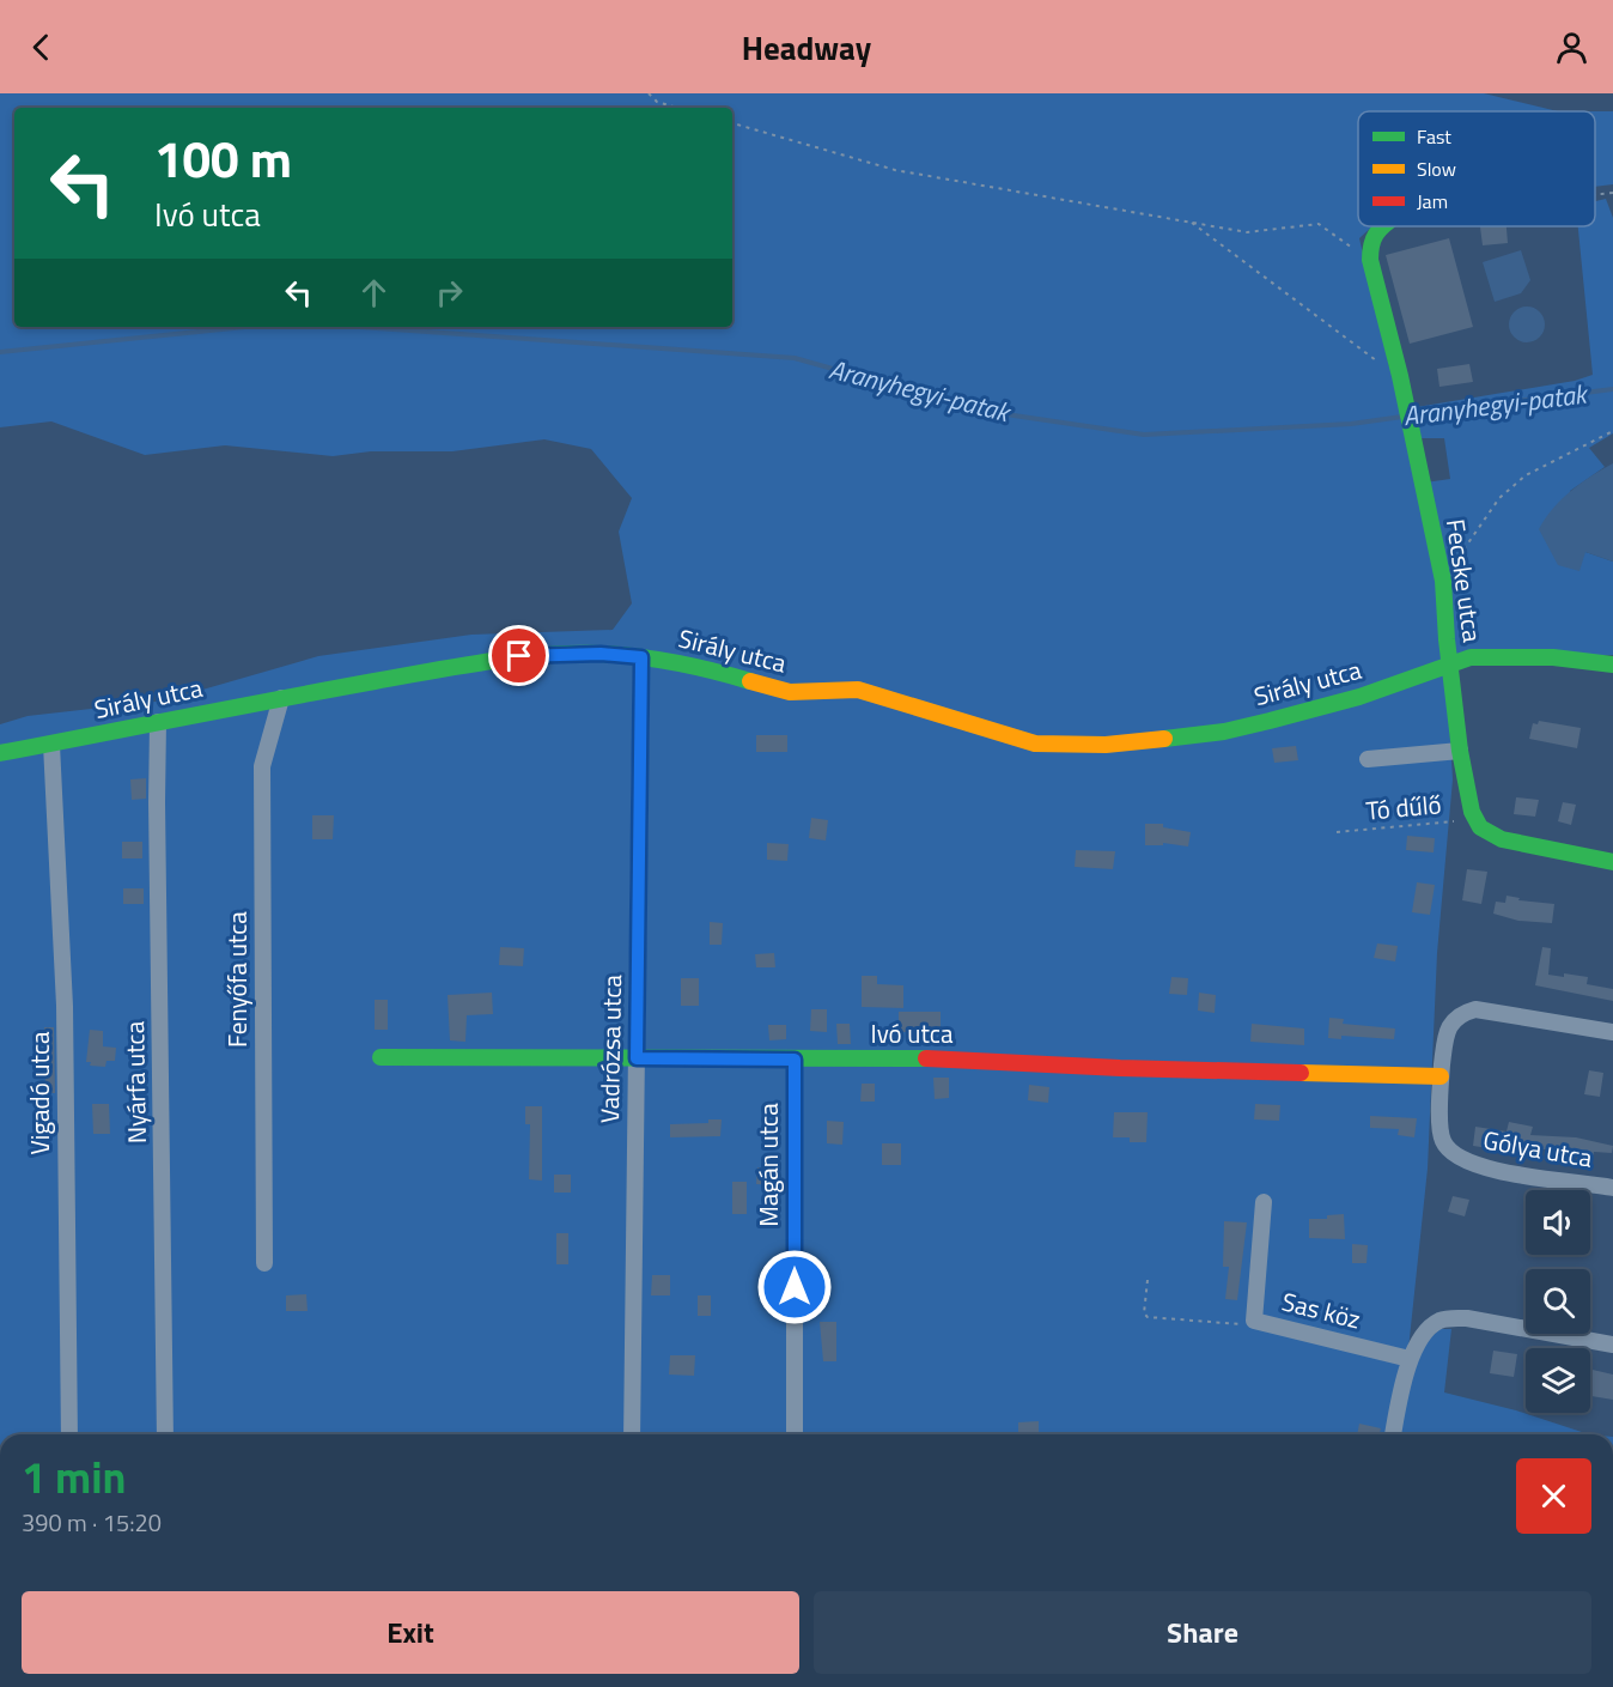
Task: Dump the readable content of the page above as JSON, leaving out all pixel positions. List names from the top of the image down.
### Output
{
  "streets": {
    "street": [
      "Fecske utca",
      "Sirály utca",
      "Fenyőfa utca",
      "Ivó utca",
      "Vadrózsa utca",
      "Nyárfa utca",
      "Vigadó utca",
      "Gólya utca",
      "Magán utca",
      "Sas köz"
    ],
    "path": ["Tó dűlő"]
  },
  "crossings": [
    ["Fecske utca", "Sirály utca"],
    ["Fecske utca", "Tó dűlő"],
    ["Sirály utca", "Fenyőfa utca"],
    ["Sirály utca", "Vadrózsa utca"],
    ["Sirály utca", "Nyárfa utca"],
    ["Sirály utca", "Vigadó utca"],
    ["Ivó utca", "Vadrózsa utca"],
    ["Ivó utca", "Gólya utca"],
    ["Ivó utca", "Magán utca"]
  ],
  "water": ["Aranyhegyi-patak"],
  "legend": ["Fast", "Slow", "Jam"],
  "page": {
    "header": "Headway",
    "turn": ["100 m", "Ivó utca"],
    "heading": ["1 min", "390 m · 15:20"],
    "buttons": ["Exit", "Share"]
  }
}
